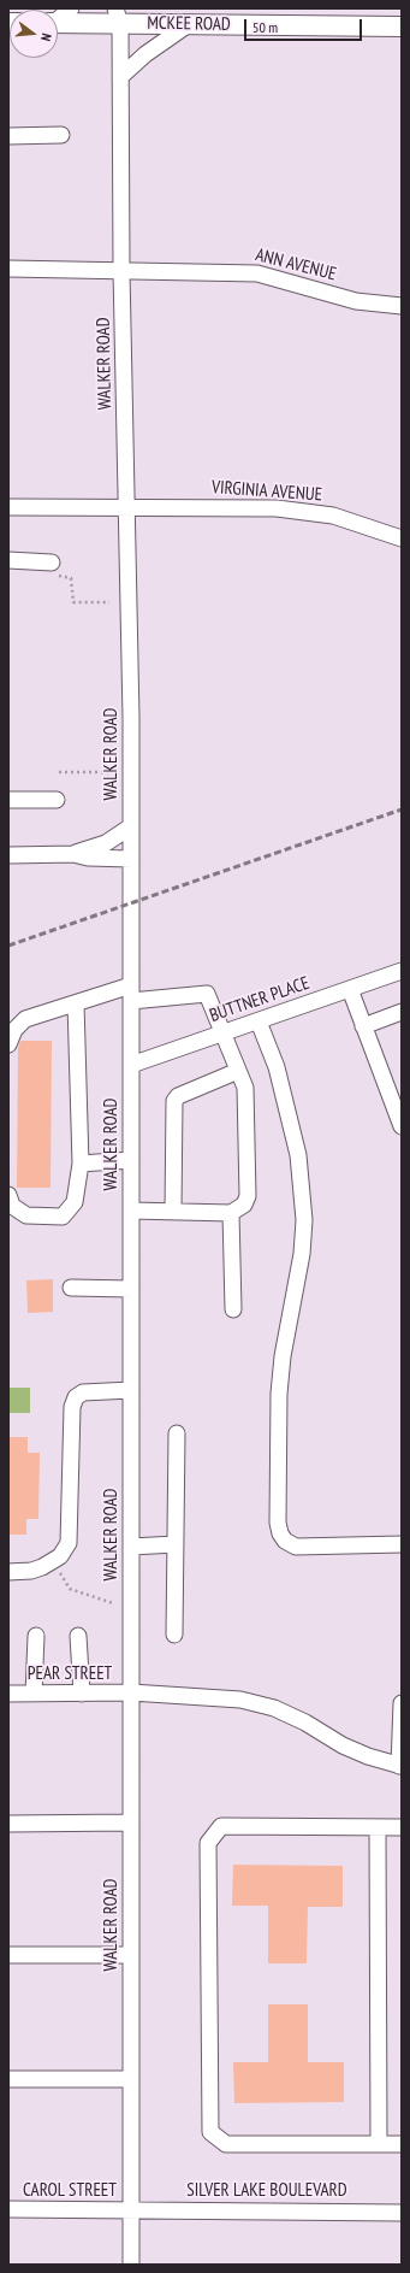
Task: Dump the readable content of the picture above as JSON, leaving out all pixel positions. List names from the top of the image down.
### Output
{
  "streets": {
    "main road": ["MCKEE ROAD"],
    "street": [
      "ANN AVENUE",
      "WALKER ROAD",
      "VIRGINIA AVENUE",
      "BUTTNER PLACE",
      "PEAR STREET",
      "CAROL STREET",
      "SILVER LAKE BOULEVARD"
    ]
  },
  "crossings": [
    ["MCKEE ROAD", "WALKER ROAD"],
    ["ANN AVENUE", "WALKER ROAD"],
    ["WALKER ROAD", "VIRGINIA AVENUE"],
    ["WALKER ROAD", "BUTTNER PLACE"],
    ["WALKER ROAD", "PEAR STREET"],
    ["WALKER ROAD", "CAROL STREET"],
    ["WALKER ROAD", "SILVER LAKE BOULEVARD"],
    ["CAROL STREET", "SILVER LAKE BOULEVARD"]
  ],
  "scale_bar": "50 m",
  "north": "right"
}
